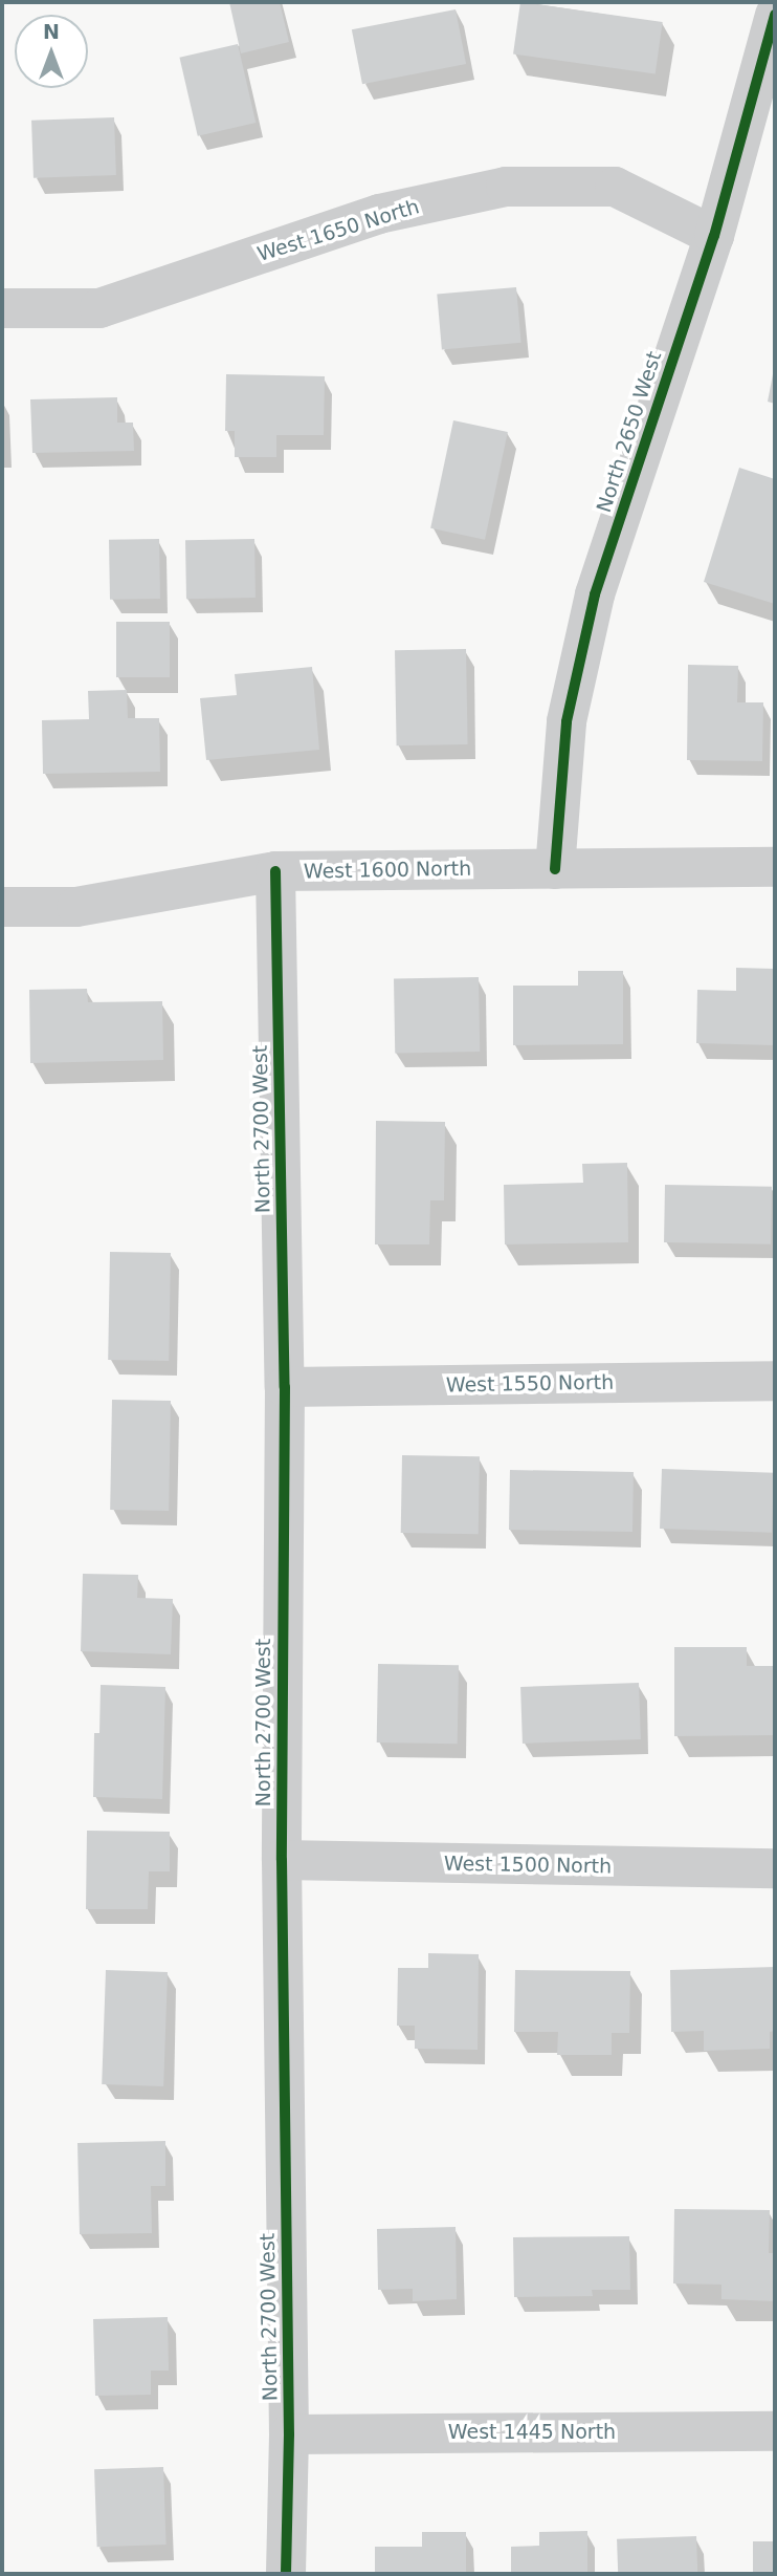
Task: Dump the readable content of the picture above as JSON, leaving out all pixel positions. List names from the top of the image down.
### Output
{
  "streets": {
    "street": [
      "West 1650 North",
      "North 2650 West",
      "West 1600 North",
      "North 2700 West",
      "West 1550 North",
      "West 1500 North",
      "West 1445 North"
    ]
  },
  "crossings": [
    ["West 1650 North", "North 2650 West"],
    ["North 2650 West", "West 1600 North"],
    ["West 1600 North", "North 2700 West"],
    ["North 2700 West", "West 1550 North"],
    ["North 2700 West", "West 1500 North"],
    ["North 2700 West", "West 1445 North"]
  ],
  "north": "top"
}
